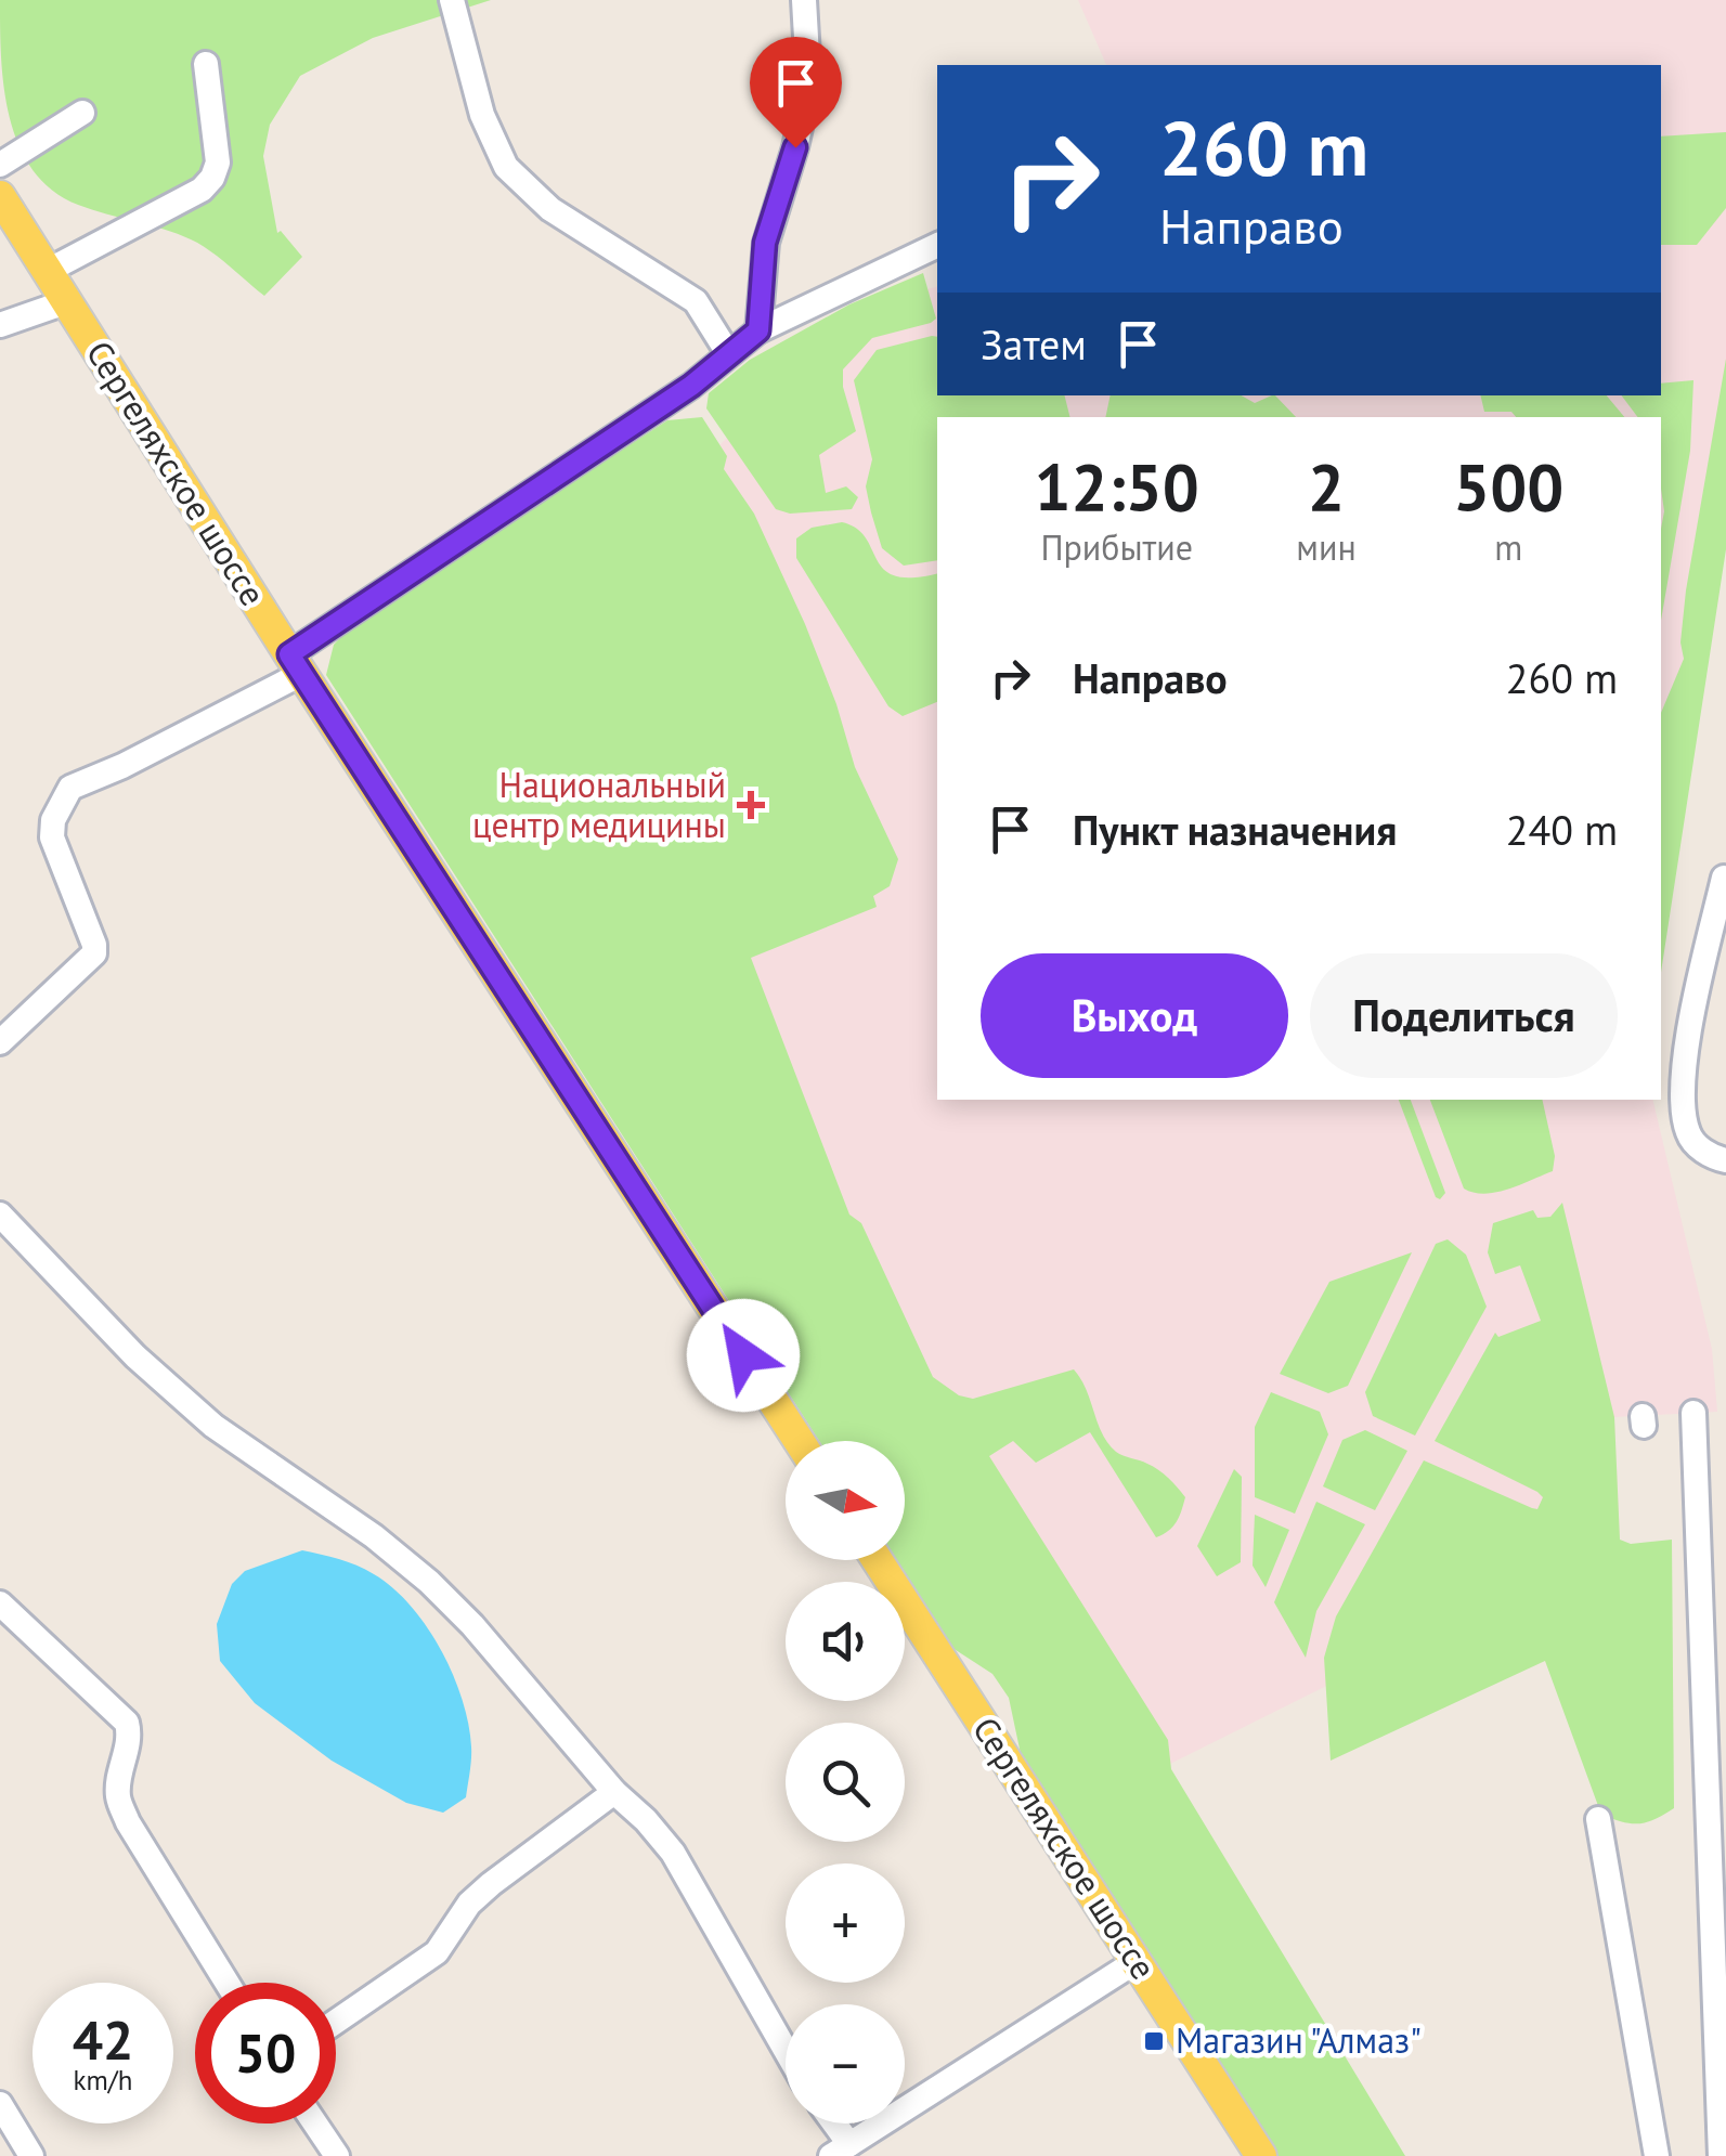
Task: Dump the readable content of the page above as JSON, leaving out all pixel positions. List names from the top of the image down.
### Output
{
  "streets": {
    "main road": ["Сергеляхское шоссе"]
  },
  "places": {
    "health": ["Национальный центр медицины"],
    "transit": ["Магазин \"Алмаз\""]
  },
  "north": "right",
  "page": {
    "turn": ["260 m", "Направо"],
    "then": "Затем",
    "eta": [
      "12:50",
      "Прибытие",
      "2",
      "мин",
      "500",
      "m"
    ],
    "list": [
      {
        "name": "Направо",
        "value": "260 m"
      },
      {
        "name": "Пункт назначения",
        "value": "240 m"
      }
    ],
    "buttons": ["Выход", "Поделиться"],
    "map_buttons": ["+", "−"],
    "speed": "42 km/h",
    "limit": "50"
  }
}
